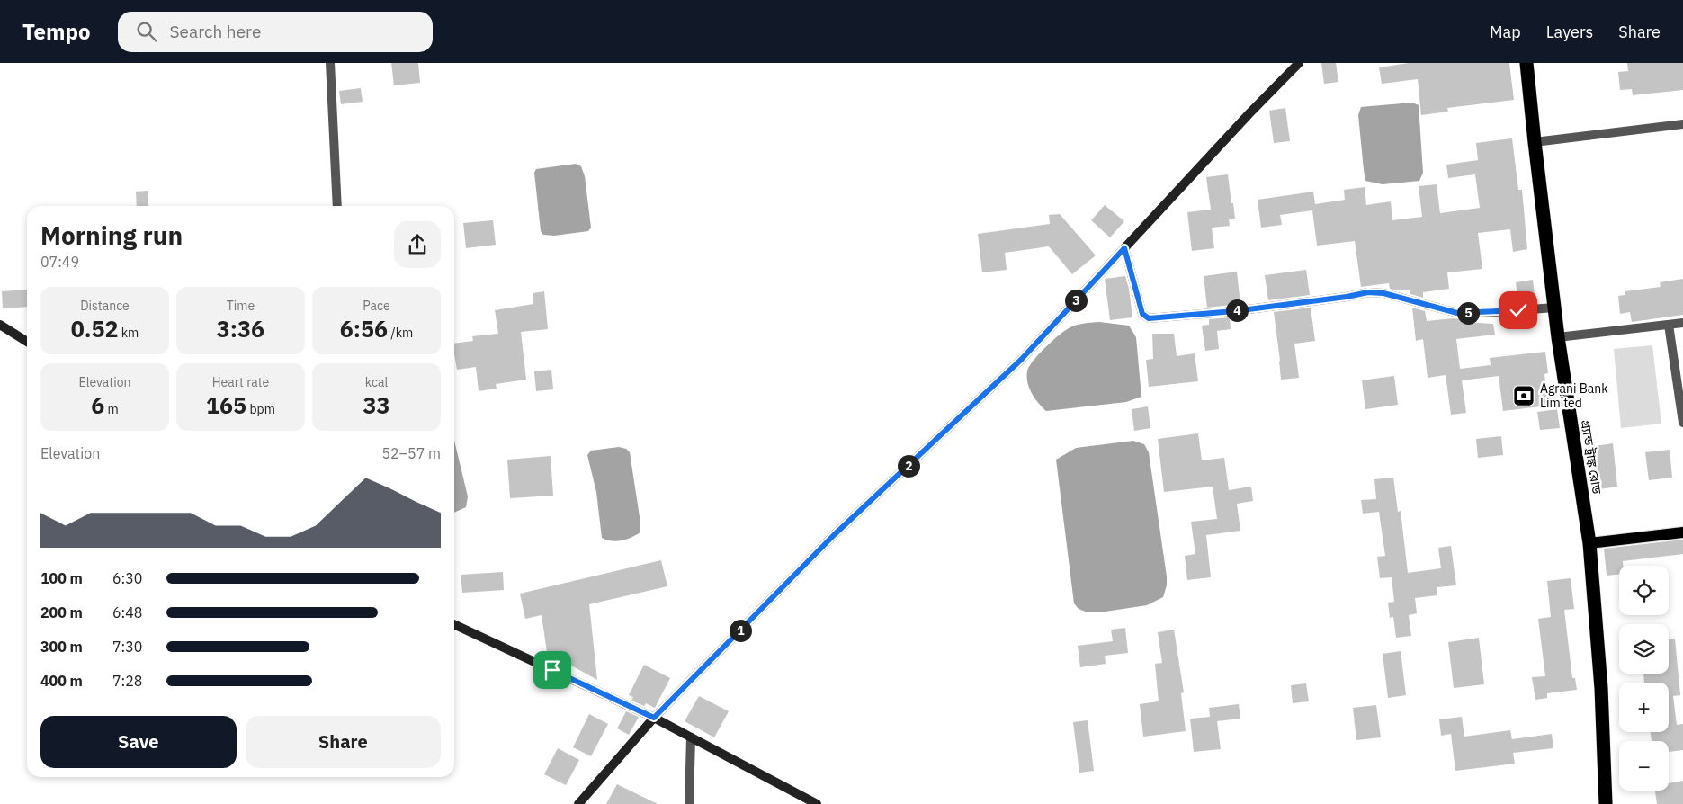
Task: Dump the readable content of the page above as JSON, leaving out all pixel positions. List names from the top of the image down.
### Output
{
  "streets": {
    "highway": ["গ্র্যান্ড ট্রাঙ্ক রোড"]
  },
  "places": {
    "bank": ["Agrani Bank Limited"]
  },
  "page": {
    "header": "Tempo",
    "search": "Search here",
    "nav": ["Map", "Layers", "Share"],
    "heading": ["Morning run", "07:49"],
    "stats": [
      ["Distance", "0.52 km"],
      ["Time", "3:36"],
      ["Pace", "6:56 /km"],
      ["Elevation", "6 m"],
      ["Heart rate", "165 bpm"],
      ["kcal", "33"]
    ],
    "pins": [
      "3",
      "4",
      "5",
      "2",
      "1"
    ],
    "chart": ["Elevation", "52–57 m"],
    "list": [
      {
        "name": "100 m",
        "note": "6:30"
      },
      {
        "name": "200 m",
        "note": "6:48"
      },
      {
        "name": "300 m",
        "note": "7:30"
      },
      {
        "name": "400 m",
        "note": "7:28"
      }
    ],
    "map_buttons": ["+", "−"],
    "buttons": ["Save", "Share"]
  }
}
